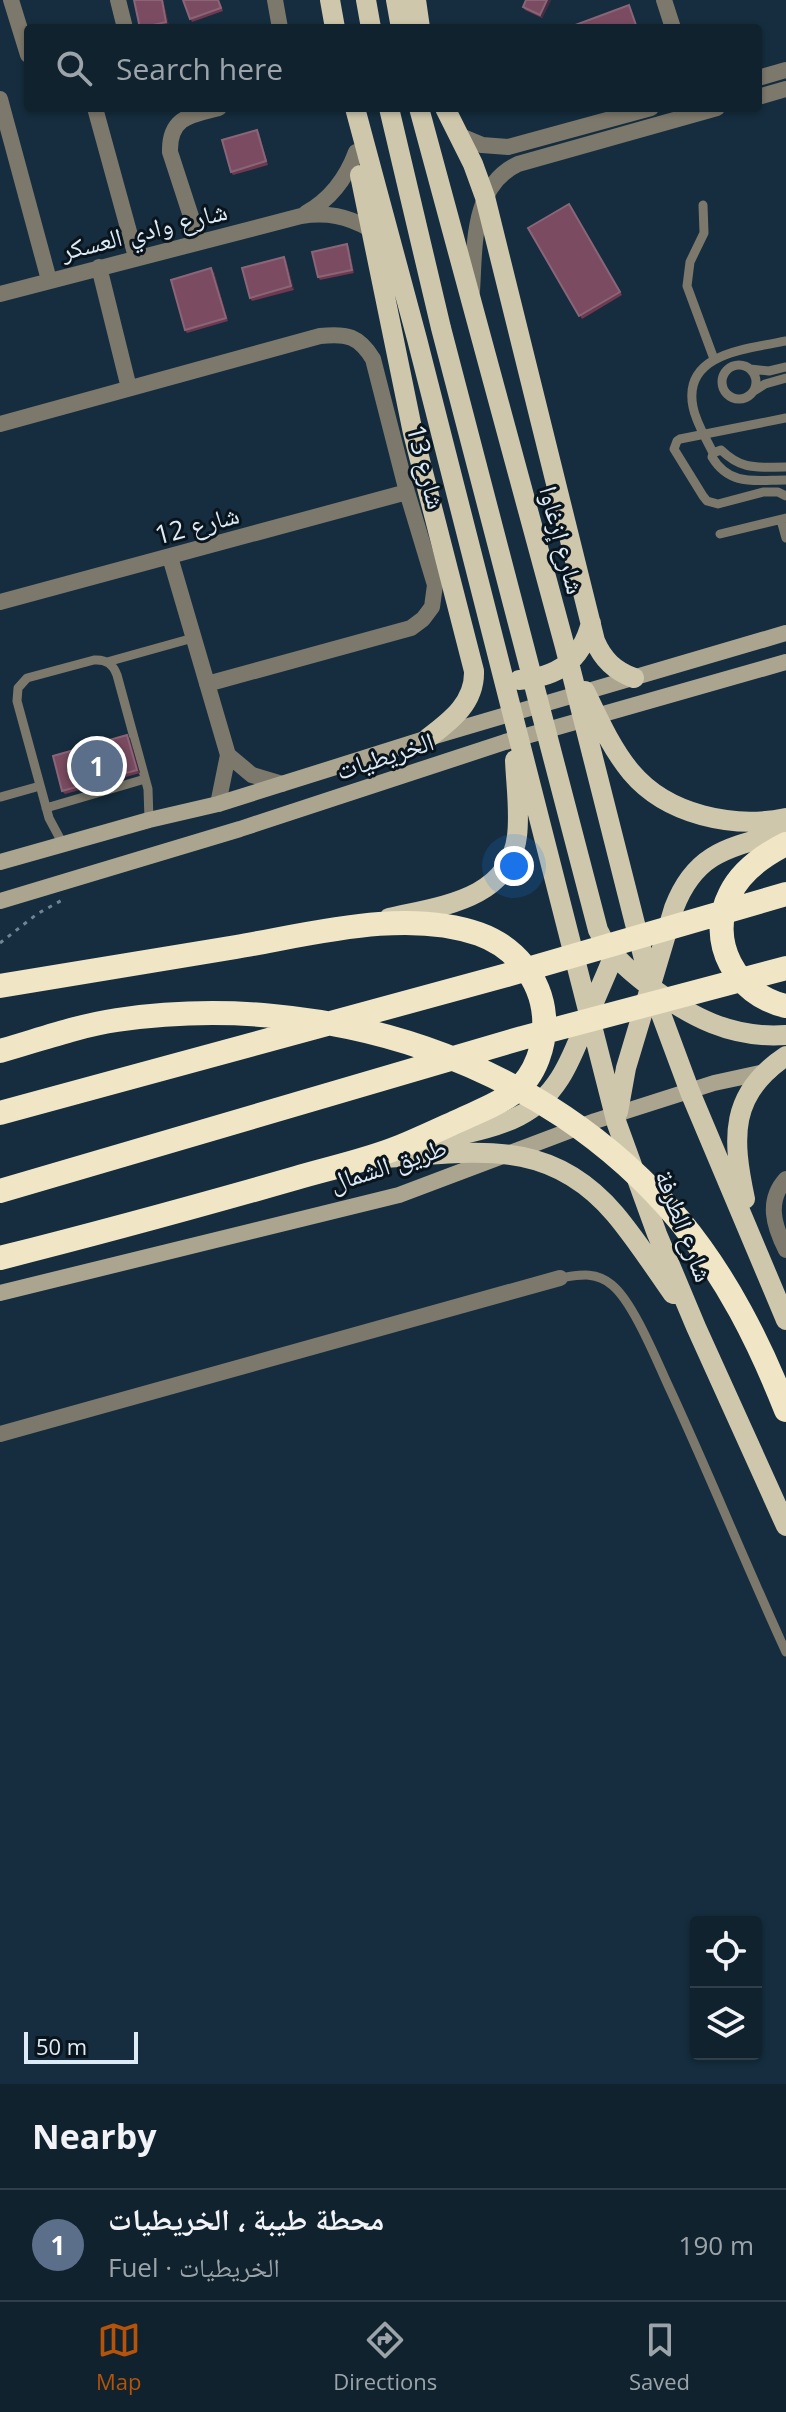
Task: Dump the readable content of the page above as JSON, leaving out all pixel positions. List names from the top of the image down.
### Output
{
  "streets": {
    "main road": [
      "شارع إزغاوا",
      "الخريطيات",
      "طريق الشمال",
      "شارع الطرفة"
    ],
    "street": ["شارع وادي العسكر", "شارع 13", "شارع 12"]
  },
  "crossings": [
    ["شارع 13", "شارع 12"]
  ],
  "scale_bar": "50 m",
  "page": {
    "search": "Search here",
    "pins": "1",
    "scale": "50 m",
    "heading": "Nearby",
    "list": [
      {
        "mark": "1",
        "name": "محطة طيبة ، الخريطيات",
        "note": "Fuel · الخريطيات",
        "value": "190 m"
      }
    ],
    "nav": ["Map", "Directions", "Saved"]
  }
}
